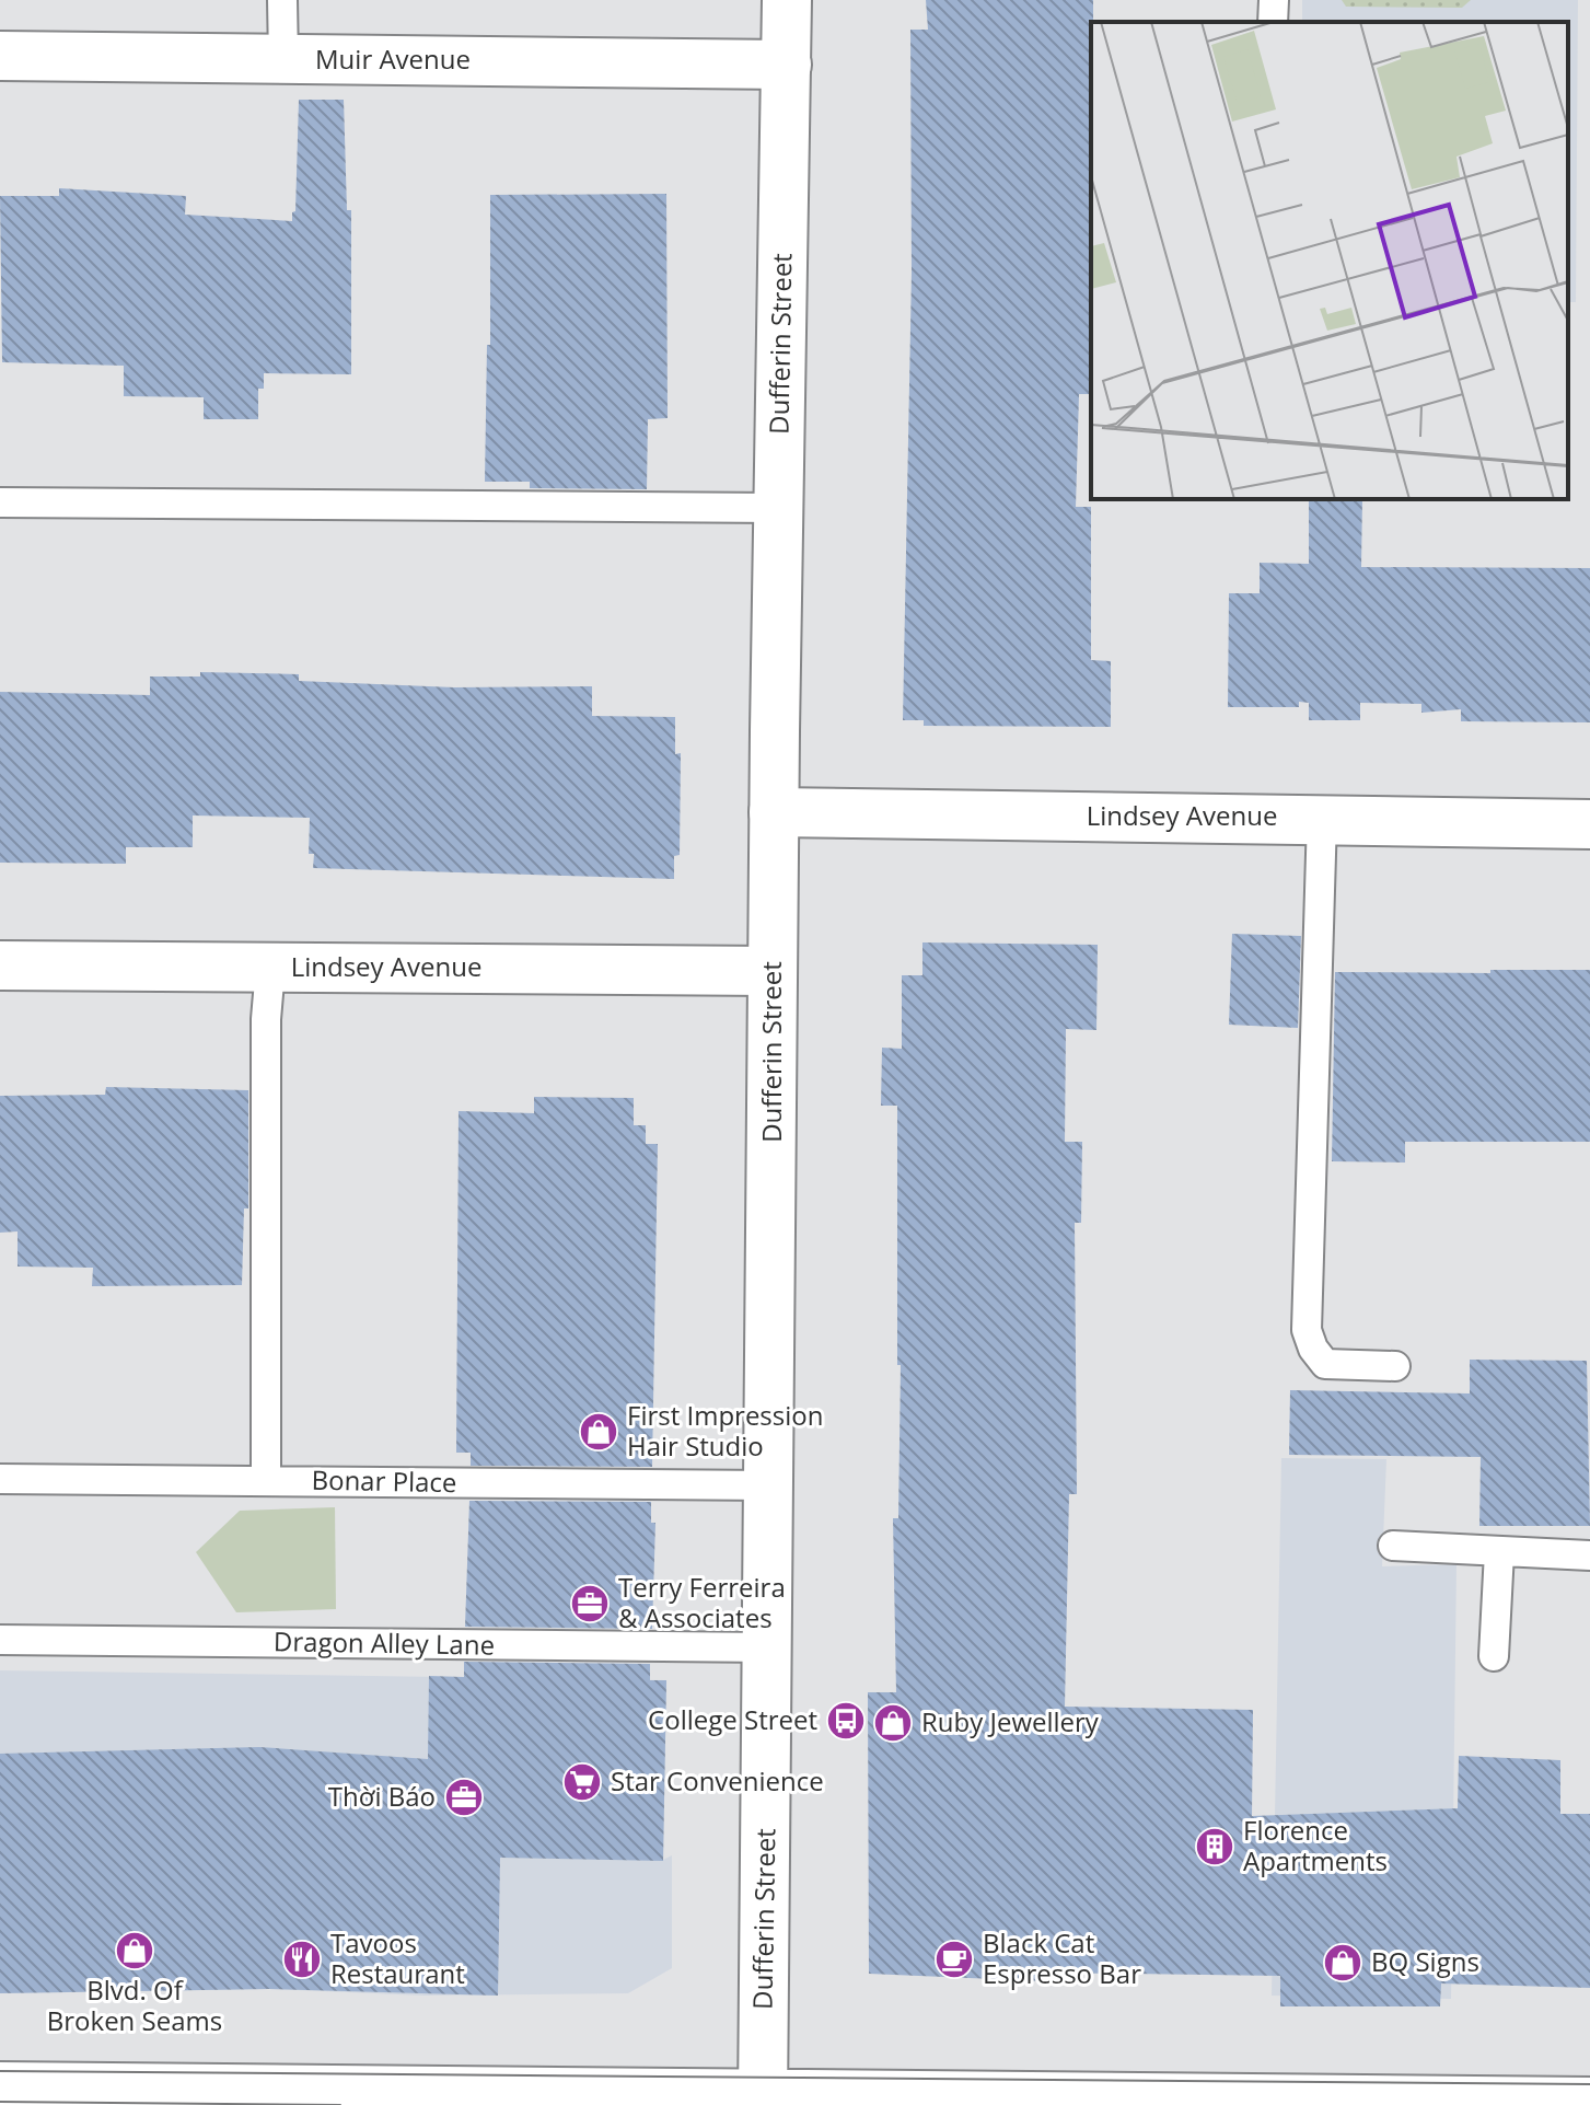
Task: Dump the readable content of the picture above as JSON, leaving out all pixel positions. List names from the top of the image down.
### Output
{
  "streets": {
    "main road": ["Muir Avenue", "Dufferin Street", "Lindsey Avenue"],
    "lane": ["Bonar Place", "Dragon Alley Lane"]
  },
  "crossings": [
    ["Muir Avenue", "Dufferin Street"],
    ["Dufferin Street", "Lindsey Avenue"],
    ["Dufferin Street", "Bonar Place"],
    ["Dufferin Street", "Dragon Alley Lane"]
  ],
  "places": {
    "shop": [
      "First Impression Hair Studio",
      "Ruby Jewellery",
      "Blvd. Of Broken Seams",
      "BQ Signs"
    ],
    "office": ["Terry Ferreira & Associates", "Thời Báo"],
    "bus stop": ["College Street"],
    "supermarket": ["Star Convenience"],
    "building": ["Florence Apartments"],
    "restaurant": ["Tavoos Restaurant"],
    "cafe": ["Black Cat Espresso Bar"]
  }
}
